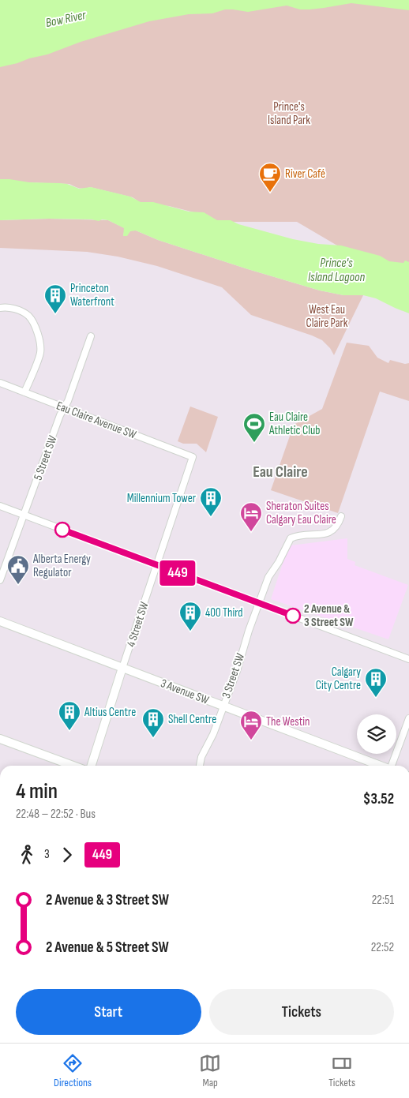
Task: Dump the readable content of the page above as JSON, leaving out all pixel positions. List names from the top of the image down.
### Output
{
  "streets": {
    "street": [
      "Eau Claire Avenue SW",
      "5 Street SW",
      "4 Street SW",
      "3 Street SW",
      "3 Avenue SW"
    ]
  },
  "crossings": [
    ["Eau Claire Avenue SW", "5 Street SW"],
    ["Eau Claire Avenue SW", "4 Street SW"],
    ["4 Street SW", "3 Avenue SW"],
    ["3 Street SW", "3 Avenue SW"]
  ],
  "districts": ["Eau Claire"],
  "water": ["Bow River", "Prince's Island Lagoon"],
  "parks": ["Prince's Island Park", "West Eau Claire Park"],
  "places": {
    "cafe": ["River Café"],
    "building": [
      "Princeton Waterfront",
      "Millennium Tower",
      "400 Third",
      "Calgary City Centre",
      "Altius Centre",
      "Shell Centre"
    ],
    "sports": ["Eau Claire Athletic Club"],
    "hotel": ["Sheraton Suites Calgary Eau Claire", "The Westin"],
    "public building": ["Alberta Energy Regulator"],
    "other": ["2 Avenue & 3 Street SW"]
  },
  "lines": ["bus line 449"],
  "page": {
    "on_map": "449",
    "heading": ["4 min", "22:48 – 22:52 · Bus", "$3.52"],
    "legs": ["3", "449"],
    "list": [
      {
        "name": "2 Avenue & 3 Street SW",
        "value": "22:51"
      },
      {
        "name": "2 Avenue & 5 Street SW",
        "value": "22:52"
      }
    ],
    "buttons": ["Start", "Tickets"],
    "tabs": ["Directions", "Map", "Tickets"]
  }
}
